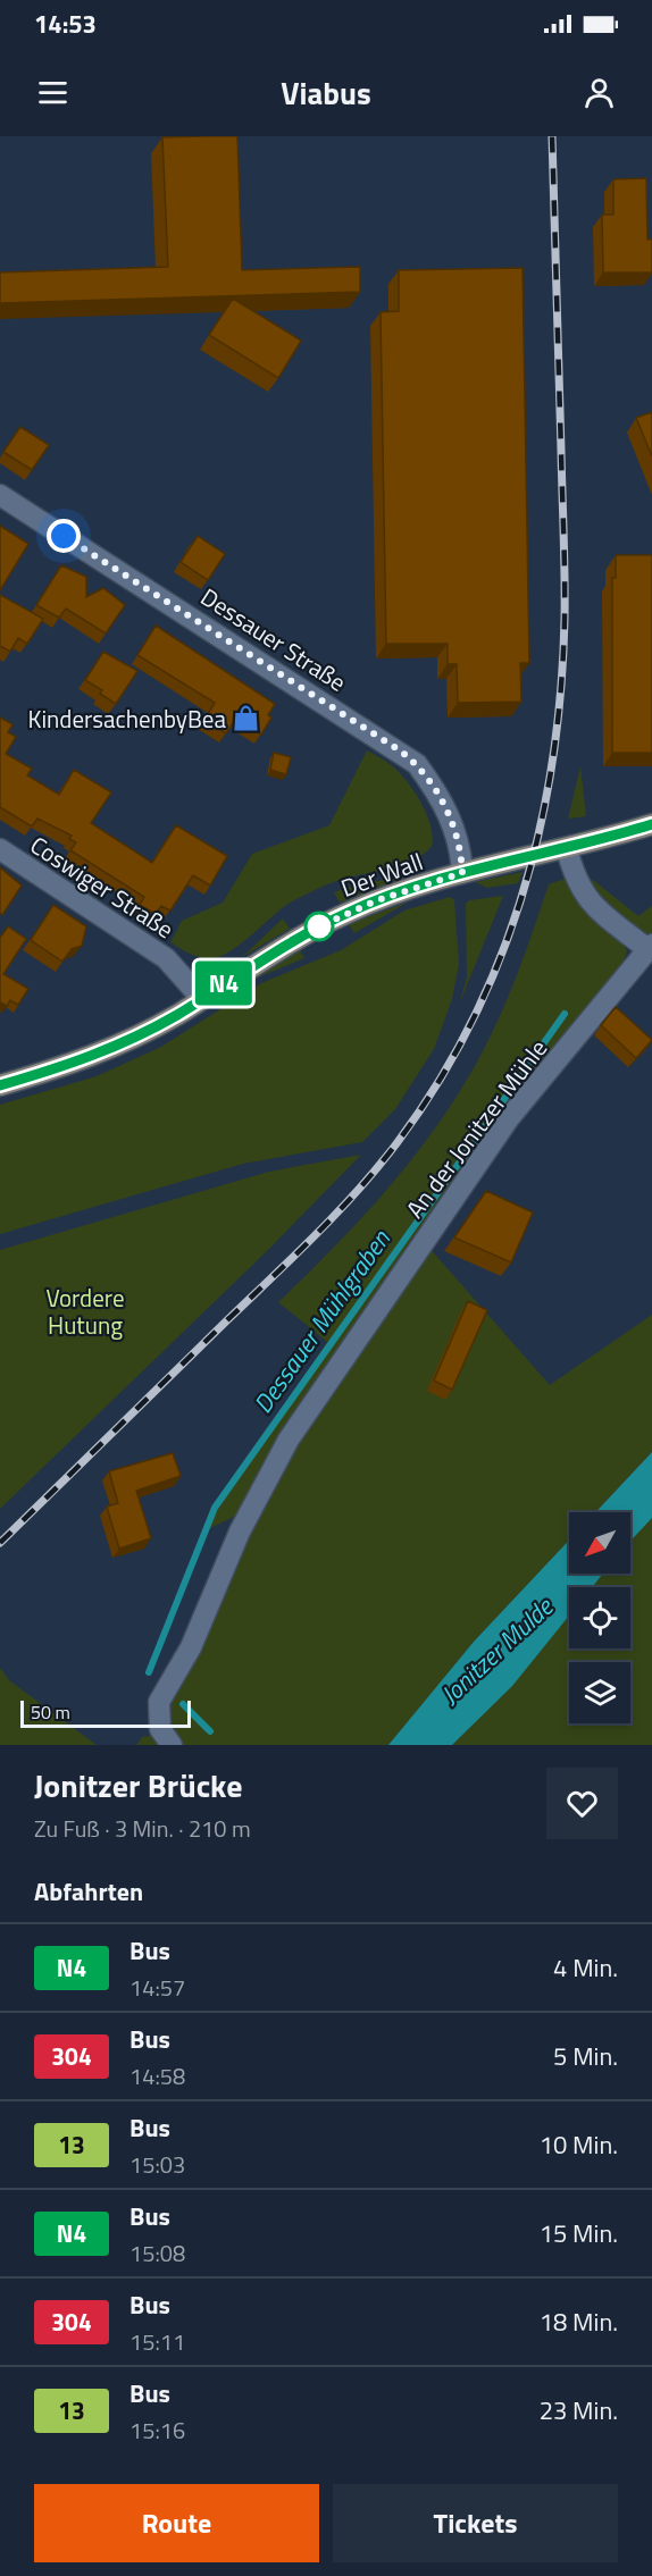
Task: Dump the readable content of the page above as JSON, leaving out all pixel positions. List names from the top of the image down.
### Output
{
  "streets": {
    "main road": ["Der Wall"],
    "street": ["Dessauer Straße", "Coswiger Straße", "An der Jonitzer Mühle"]
  },
  "crossings": [
    ["Dessauer Straße", "Der Wall"],
    ["Der Wall", "Coswiger Straße"]
  ],
  "water": ["Dessauer Mühlgraben", "Jonitzer Mulde"],
  "parks": ["Vordere Hutung"],
  "places": {
    "shop": ["KindersachenbyBea"]
  },
  "lines": ["bus line N4"],
  "scale_bar": "50 m",
  "north": "bottom left",
  "page": {
    "status": "14:53",
    "header": "Viabus",
    "on_map": "N4",
    "scale": "50 m",
    "heading": [
      ["Jonitzer Brücke", "Zu Fuß · 3 Min. · 210 m"],
      "Abfahrten"
    ],
    "list": [
      {
        "mark": "N4",
        "name": "Bus",
        "note": "14:57",
        "value": "4 Min."
      },
      {
        "mark": "304",
        "name": "Bus",
        "note": "14:58",
        "value": "5 Min."
      },
      {
        "mark": "13",
        "name": "Bus",
        "note": "15:03",
        "value": "10 Min."
      },
      {
        "mark": "N4",
        "name": "Bus",
        "note": "15:08",
        "value": "15 Min."
      },
      {
        "mark": "304",
        "name": "Bus",
        "note": "15:11",
        "value": "18 Min."
      },
      {
        "mark": "13",
        "name": "Bus",
        "note": "15:16",
        "value": "23 Min."
      }
    ],
    "buttons": ["Route", "Tickets"]
  }
}
